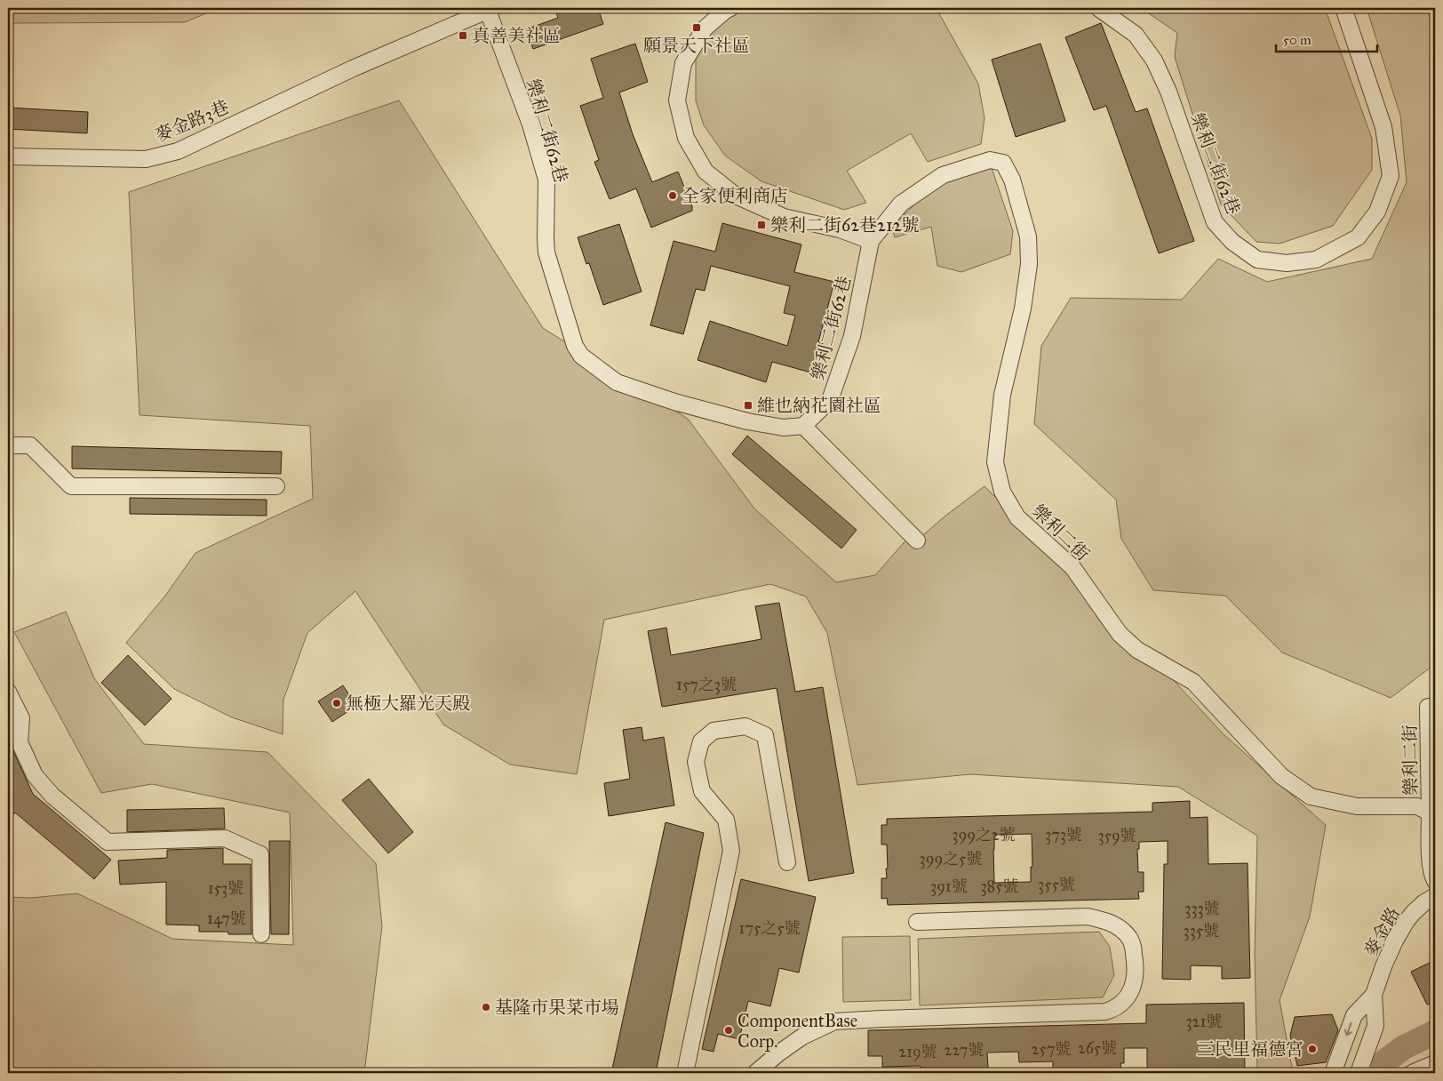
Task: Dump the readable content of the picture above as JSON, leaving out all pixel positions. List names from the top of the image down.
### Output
{
  "streets": {
    "street": [
      "麥金路3巷",
      "樂利二街62巷",
      "樂利二街",
      "麥金路"
    ]
  },
  "crossings": [
    ["麥金路3巷", "樂利二街62巷"],
    ["樂利二街62巷", "樂利二街"]
  ],
  "places": {
    "transit": [
      "願景天下社區",
      "真善美社區",
      "樂利二街62巷212號",
      "維也納花園社區"
    ],
    "other": [
      "全家便利商店",
      "無極大羅光天殿",
      "基隆市果菜市場",
      "ComponentBase Corp.",
      "三民里福德宮"
    ]
  },
  "house_numbers": [
    "157之3號",
    "399之2號",
    "373號",
    "359號",
    "399之5號",
    "355號",
    "391號",
    "385號",
    "153號",
    "333號",
    "147號",
    "175之5號",
    "335號",
    "321號",
    "265號",
    "257號",
    "227號",
    "219號"
  ],
  "scale_bar": "50 m"
}
